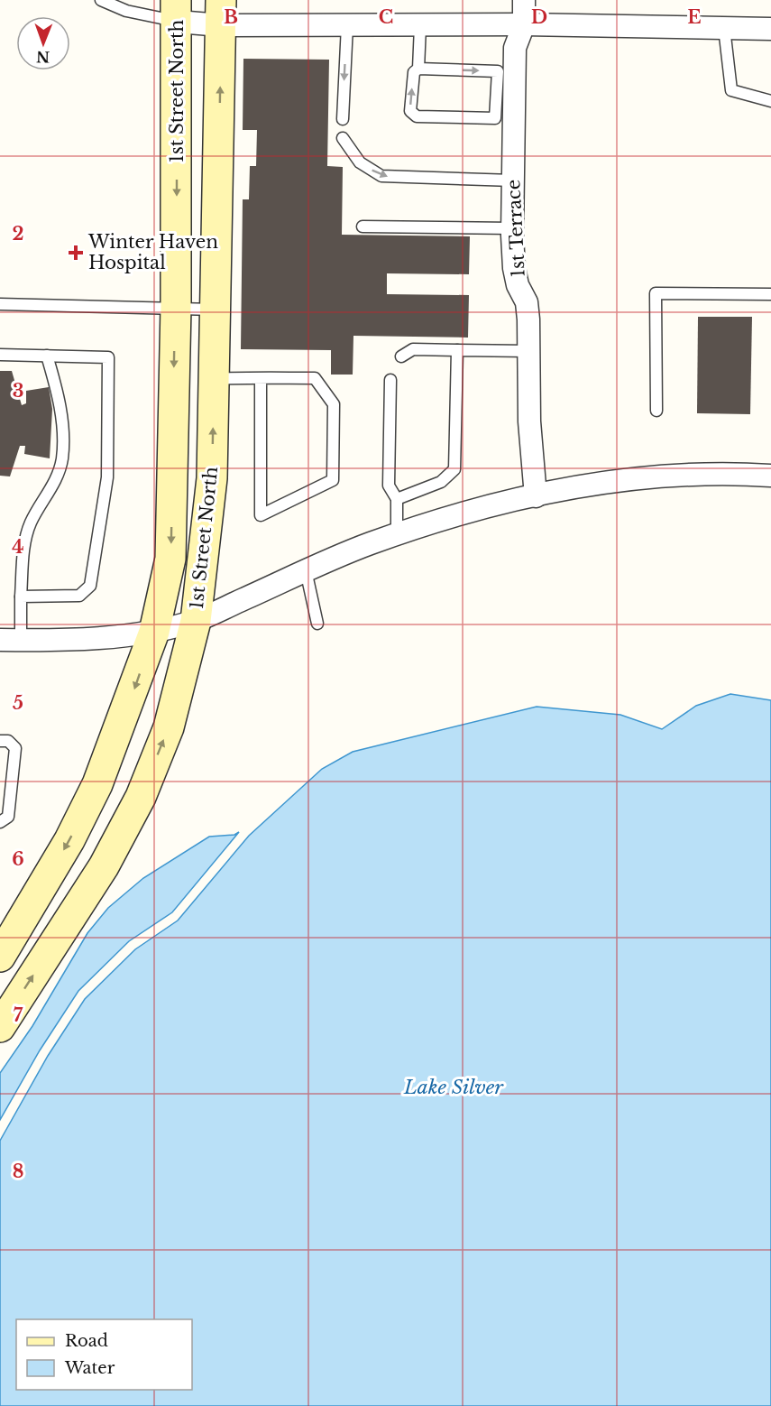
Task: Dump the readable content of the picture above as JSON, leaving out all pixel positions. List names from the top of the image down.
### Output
{
  "streets": {
    "main road": ["1st Street North"],
    "street": ["1st Terrace"]
  },
  "water": ["Lake Silver"],
  "places": {
    "health": ["Winter Haven Hospital"]
  },
  "legend": ["Road", "Water"],
  "north": "bottom",
  "grid": {
    "columns": [
      "B",
      "C",
      "D",
      "E"
    ],
    "rows": [
      "2",
      "3",
      "4",
      "5",
      "6",
      "7",
      "8"
    ]
  }
}
